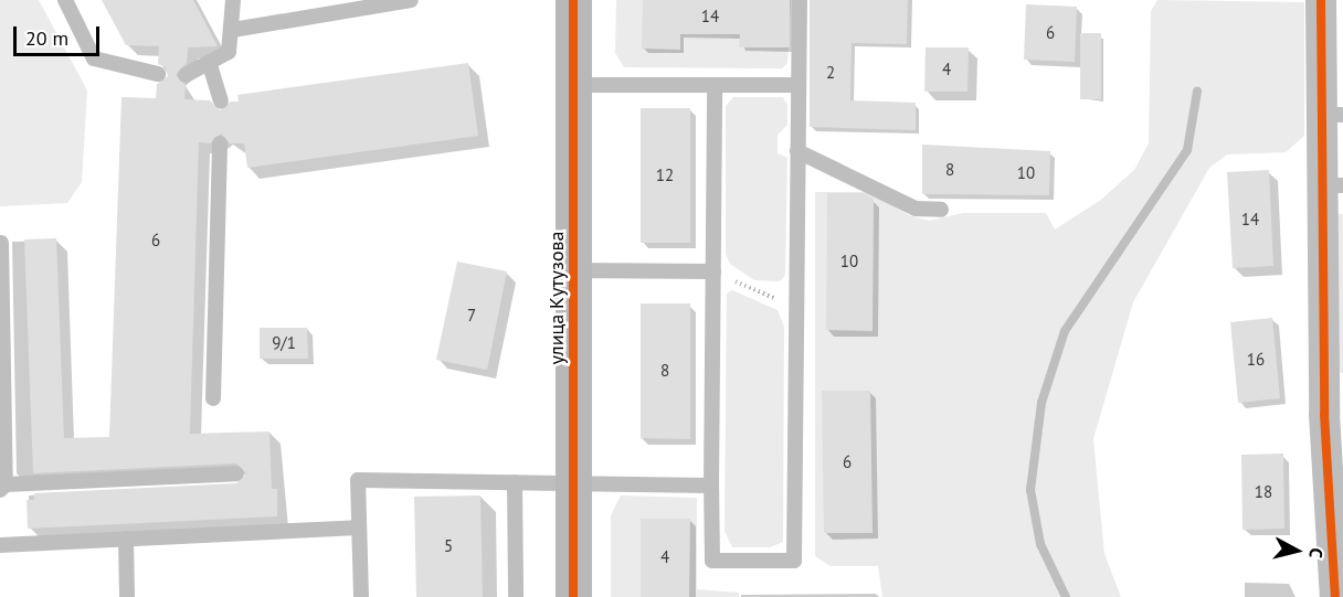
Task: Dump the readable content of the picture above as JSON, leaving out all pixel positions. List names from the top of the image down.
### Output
{
  "streets": {
    "street": ["улица Кутузова"]
  },
  "house_numbers": [
    "14",
    "6",
    "4",
    "2",
    "8",
    "10",
    "12",
    "14",
    "6",
    "10",
    "7",
    "9/1",
    "16",
    "8",
    "6",
    "18",
    "5",
    "4"
  ],
  "scale_bar": "20 m",
  "north": "right"
}
